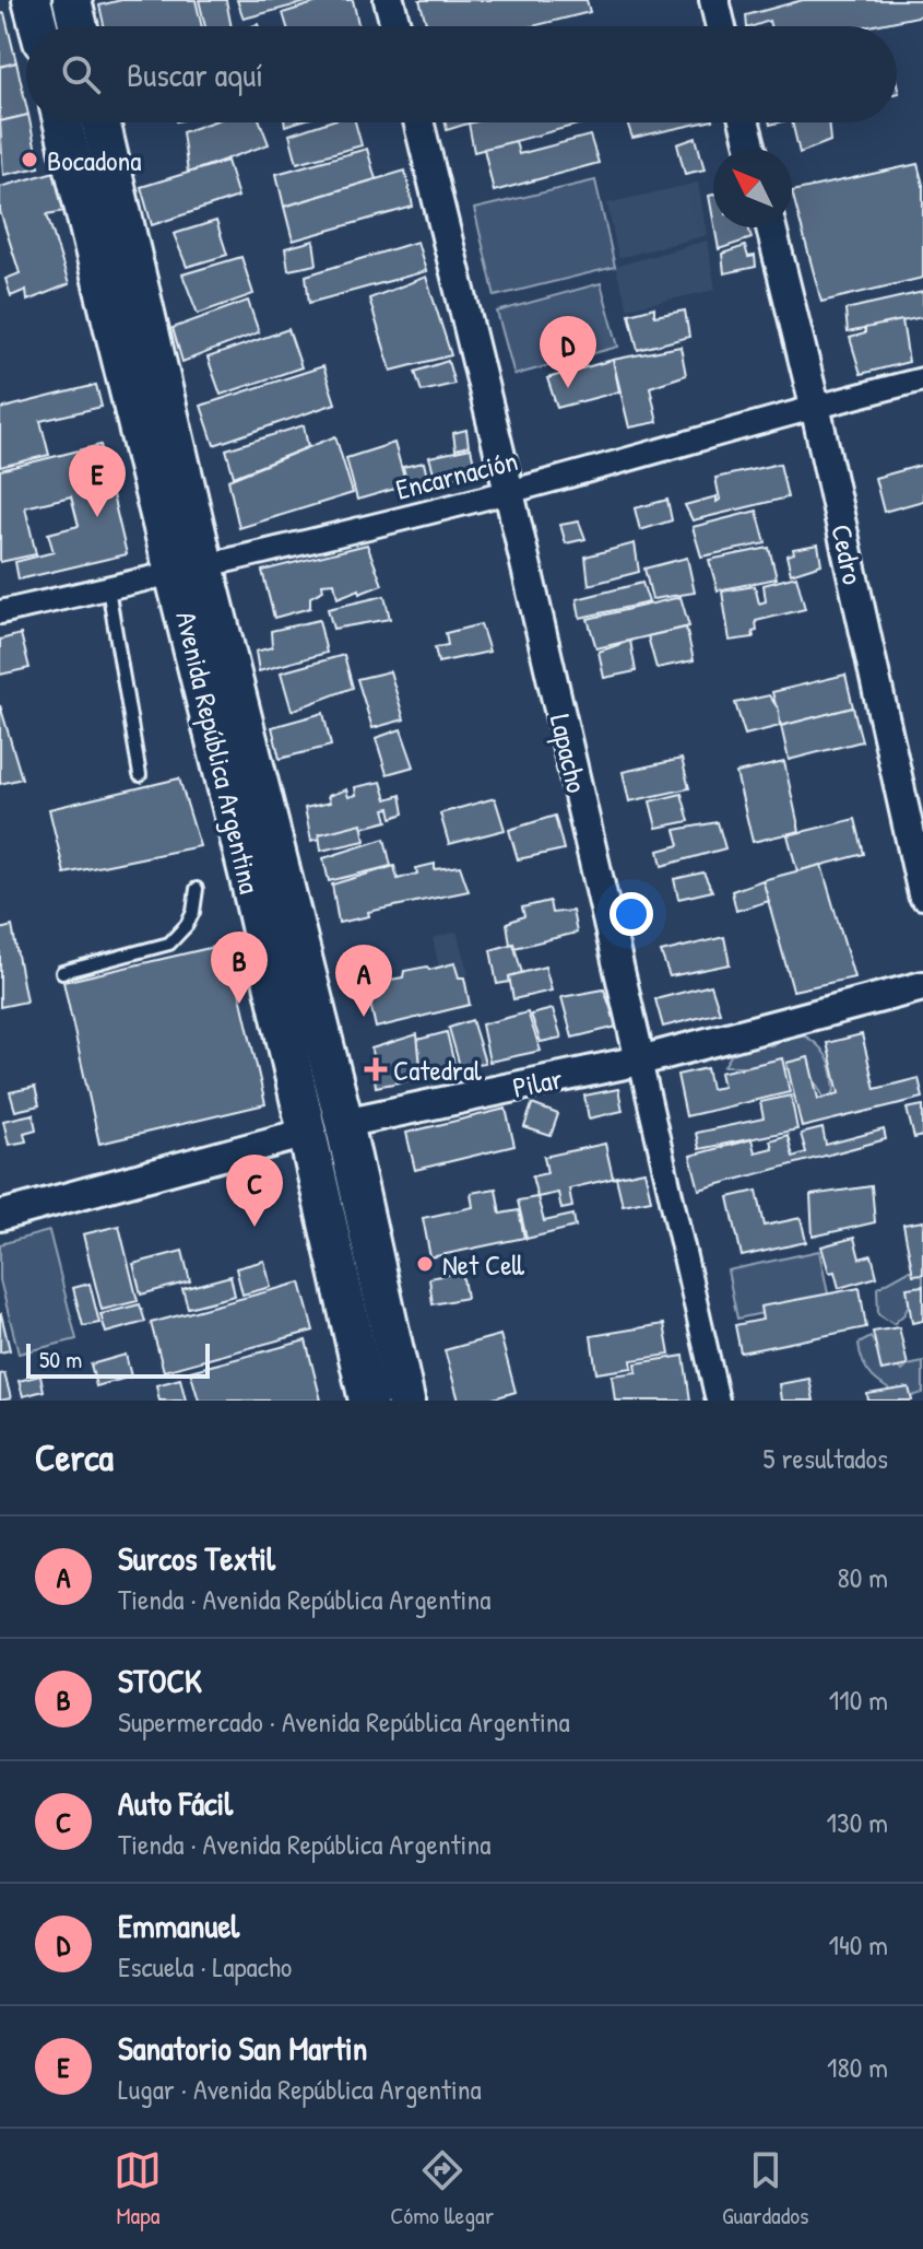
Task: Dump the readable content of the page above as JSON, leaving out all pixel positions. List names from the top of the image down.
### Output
{
  "streets": {
    "highway": ["Avenida República Argentina"],
    "street": [
      "Encarnación",
      "Cedro",
      "Lapacho",
      "Pilar"
    ]
  },
  "crossings": [
    ["Encarnación", "Cedro"],
    ["Encarnación", "Avenida República Argentina"],
    ["Encarnación", "Lapacho"],
    ["Avenida República Argentina", "Pilar"],
    ["Lapacho", "Pilar"]
  ],
  "places": {
    "other": ["Bocadona", "Net Cell"],
    "health": ["Catedral"]
  },
  "scale_bar": "50 m",
  "north": "top left",
  "page": {
    "search": "Buscar aquí",
    "pins": [
      "D",
      "E",
      "B",
      "A",
      "C"
    ],
    "scale": "50 m",
    "heading": ["Cerca", "5 resultados"],
    "list": [
      {
        "mark": "A",
        "name": "Surcos Textil",
        "note": "Tienda · Avenida República Argentina",
        "value": "80 m"
      },
      {
        "mark": "B",
        "name": "STOCK",
        "note": "Supermercado · Avenida República Argentina",
        "value": "110 m"
      },
      {
        "mark": "C",
        "name": "Auto Fácil",
        "note": "Tienda · Avenida República Argentina",
        "value": "130 m"
      },
      {
        "mark": "D",
        "name": "Emmanuel",
        "note": "Escuela · Lapacho",
        "value": "140 m"
      },
      {
        "mark": "E",
        "name": "Sanatorio San Martin",
        "note": "Lugar · Avenida República Argentina",
        "value": "180 m"
      }
    ],
    "nav": ["Mapa", "Cómo llegar", "Guardados"]
  }
}
